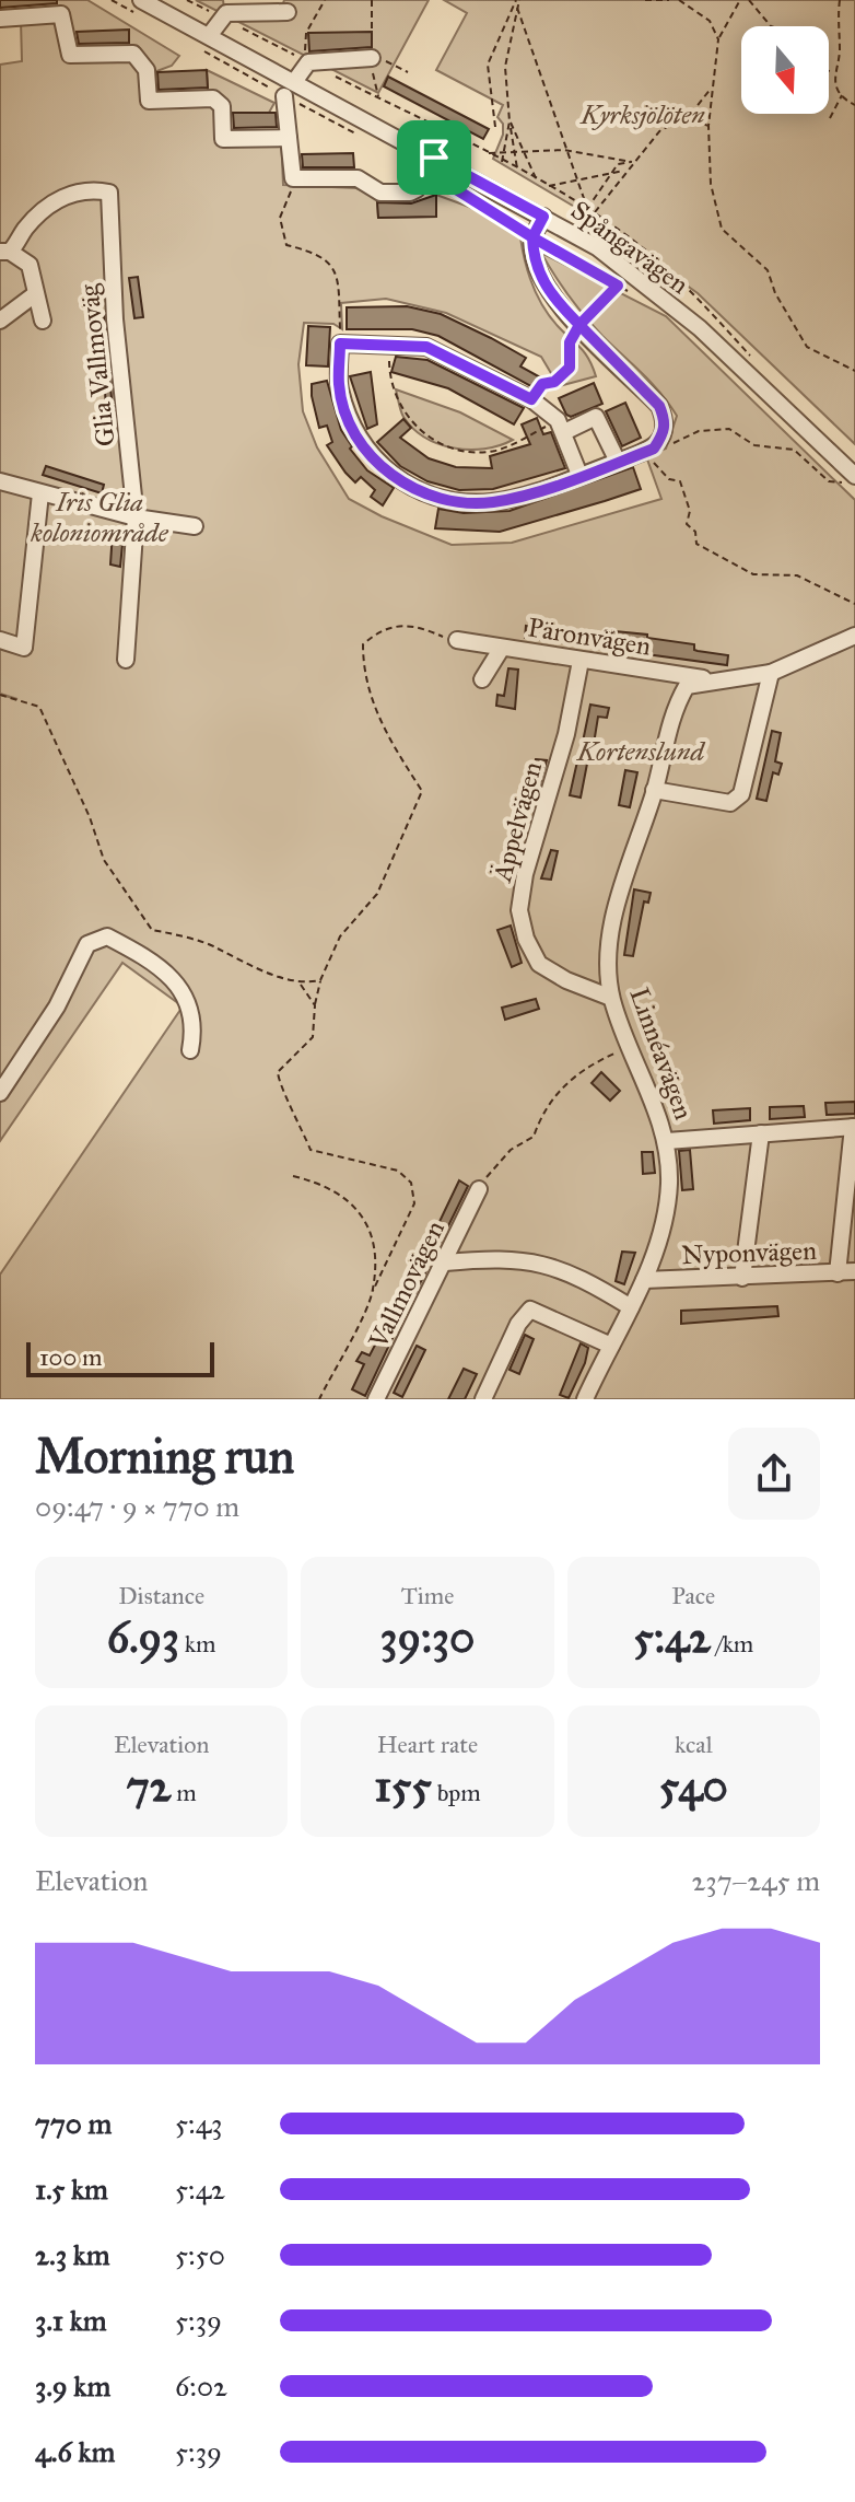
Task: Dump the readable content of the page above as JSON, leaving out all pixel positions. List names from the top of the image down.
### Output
{
  "streets": {
    "street": [
      "Spångavägen",
      "Glia Vallmoväg",
      "Päronvägen",
      "Äppelvägen",
      "Linnéavägen",
      "Nyponvägen",
      "Vallmovägen"
    ]
  },
  "crossings": [
    ["Päronvägen", "Äppelvägen"],
    ["Päronvägen", "Linnéavägen"],
    ["Äppelvägen", "Linnéavägen"],
    ["Linnéavägen", "Nyponvägen"]
  ],
  "parks": ["Kyrksjölöten", "Iris Glia koloniområde", "Kortenslund"],
  "scale_bar": "100 m",
  "north": "bottom",
  "page": {
    "scale": "100 m",
    "heading": ["Morning run", "09:47 · 9 × 770 m"],
    "stats": [
      ["Distance", "6.93 km"],
      ["Time", "39:30"],
      ["Pace", "5:42 /km"],
      ["Elevation", "72 m"],
      ["Heart rate", "155 bpm"],
      ["kcal", "540"]
    ],
    "chart": ["Elevation", "237–245 m"],
    "list": [
      {
        "name": "770 m",
        "note": "5:43"
      },
      {
        "name": "1.5 km",
        "note": "5:42"
      },
      {
        "name": "2.3 km",
        "note": "5:50"
      },
      {
        "name": "3.1 km",
        "note": "5:39"
      },
      {
        "name": "3.9 km",
        "note": "6:02"
      },
      {
        "name": "4.6 km",
        "note": "5:39"
      }
    ]
  }
}
